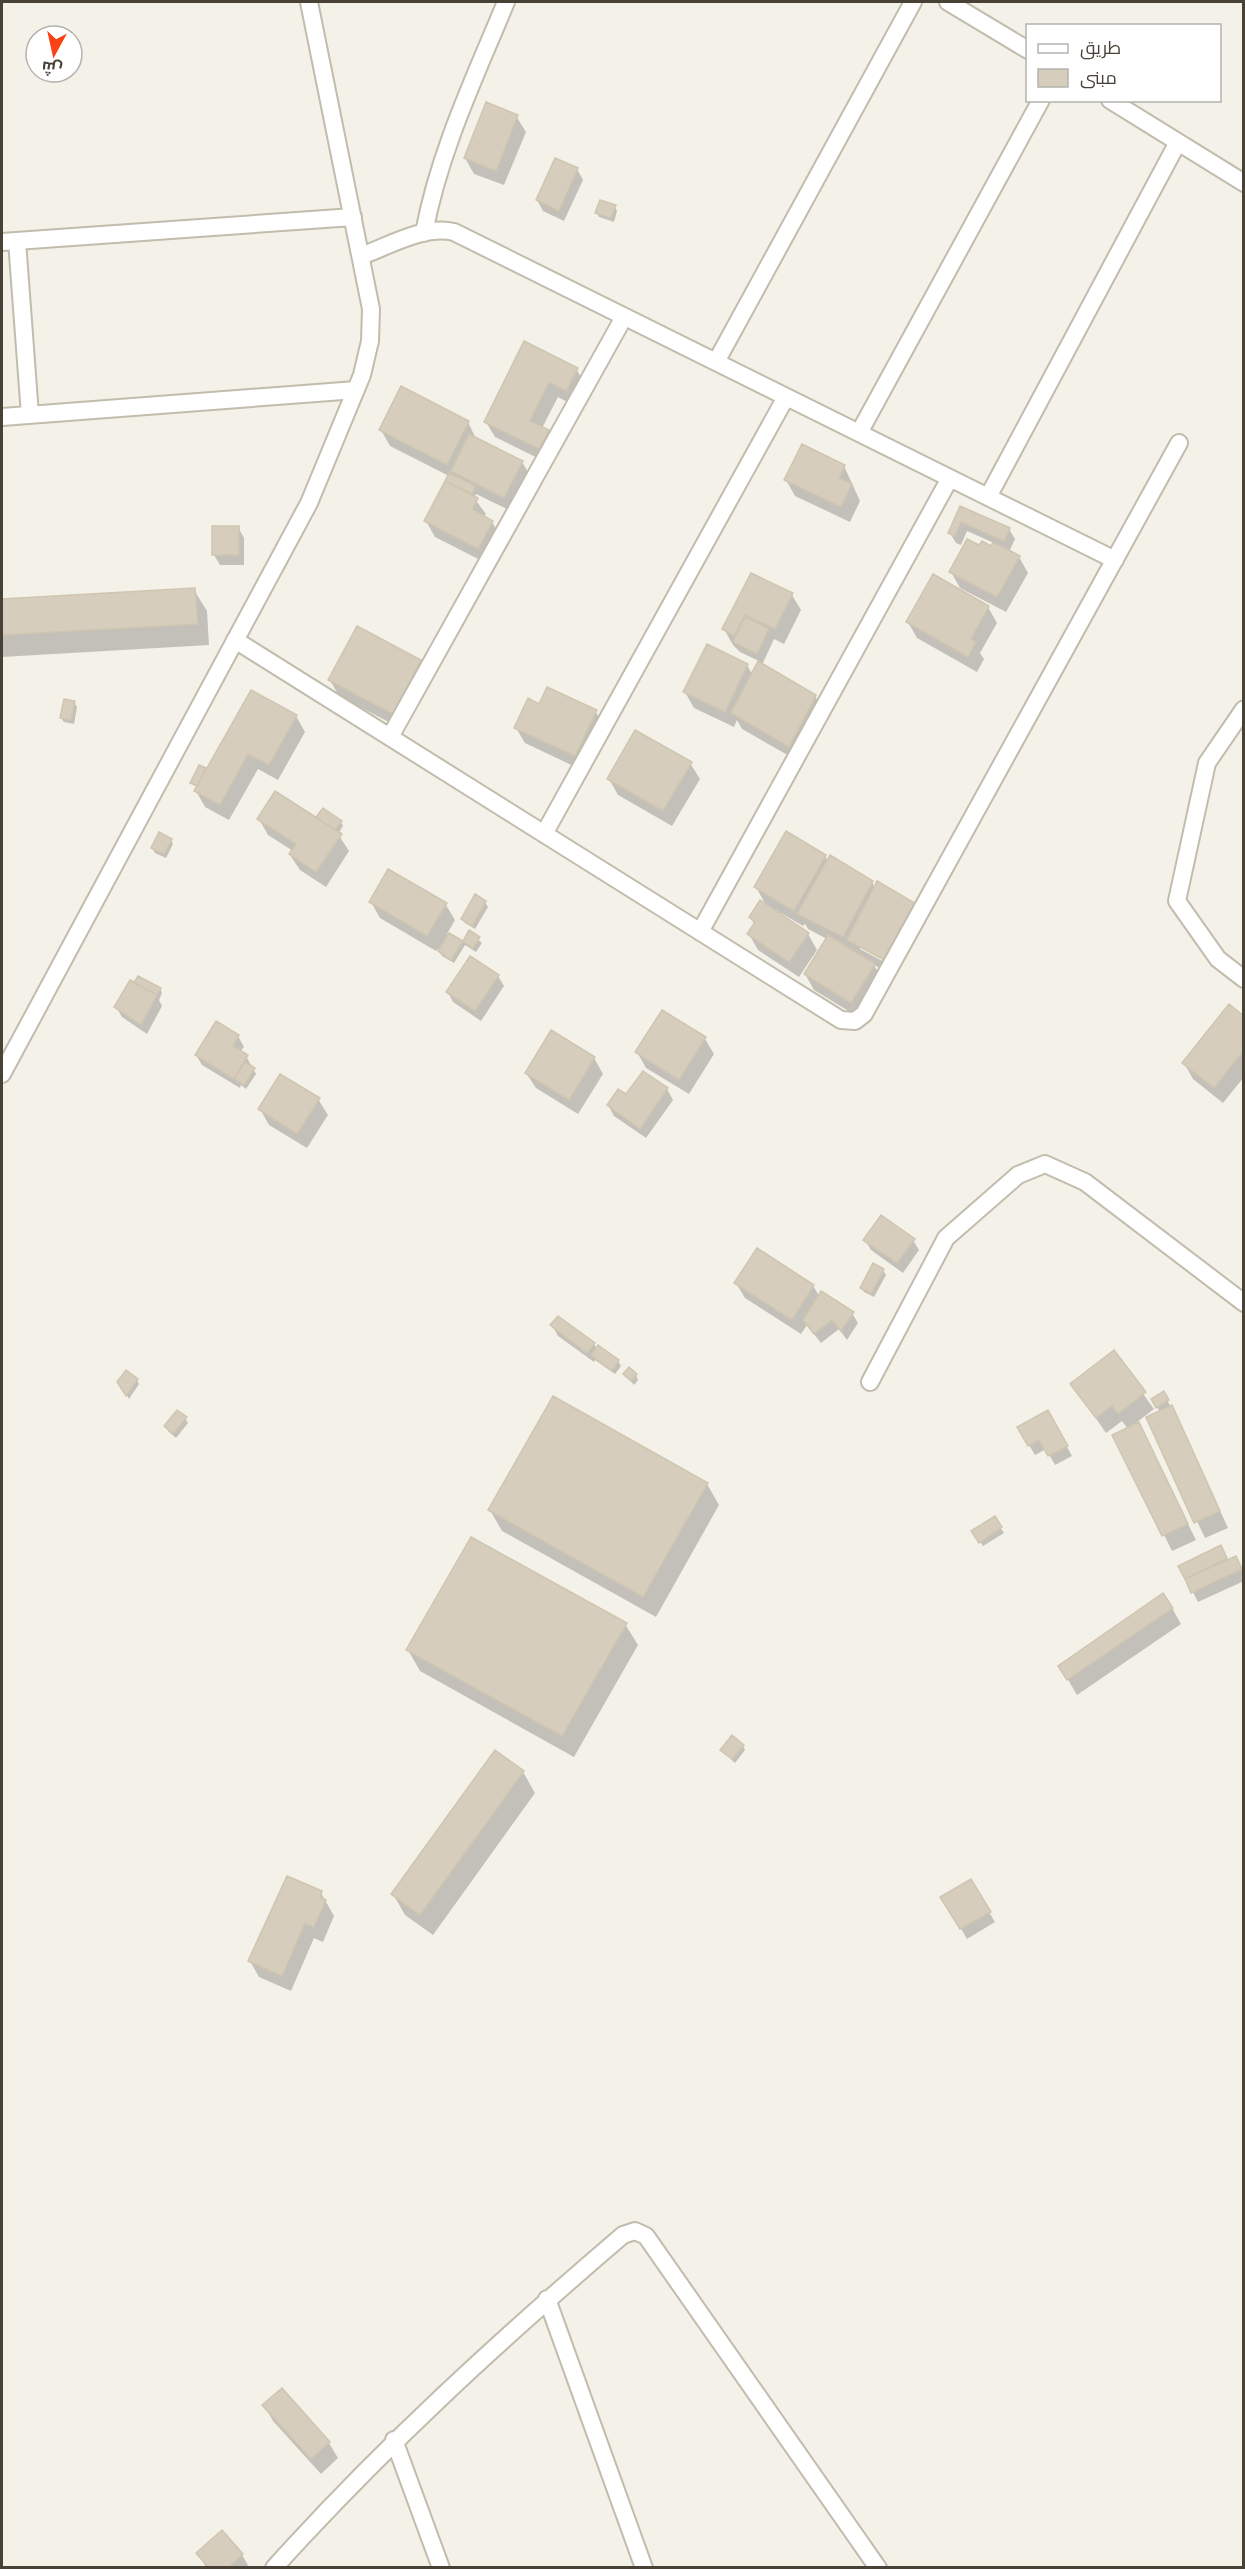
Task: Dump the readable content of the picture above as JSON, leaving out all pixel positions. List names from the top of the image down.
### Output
{
  "legend": ["طريق", "مبنى"],
  "north": "bottom"
}
